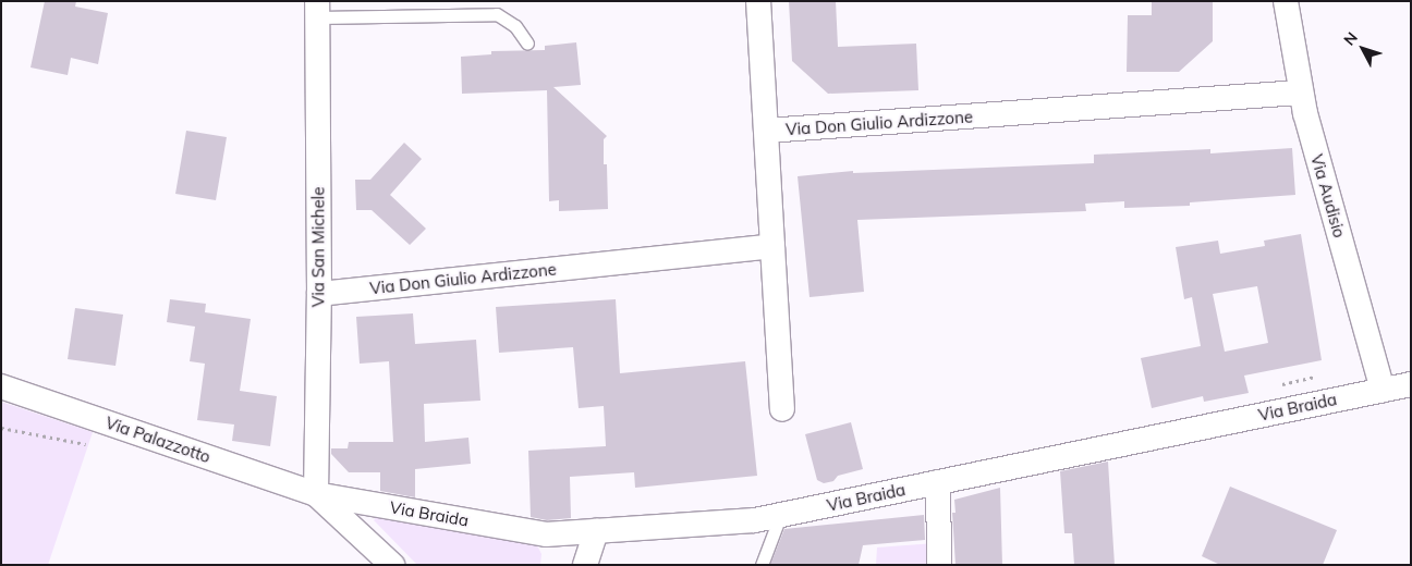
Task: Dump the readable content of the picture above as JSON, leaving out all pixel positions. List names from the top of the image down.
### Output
{
  "streets": {
    "street": [
      "Via Don Giulio Ardizzone",
      "Via Audisio",
      "Via San Michele",
      "Via Braida",
      "Via Palazzotto"
    ]
  },
  "crossings": [
    ["Via Don Giulio Ardizzone", "Via Audisio"],
    ["Via Don Giulio Ardizzone", "Via San Michele"],
    ["Via Audisio", "Via Braida"],
    ["Via San Michele", "Via Braida"],
    ["Via San Michele", "Via Palazzotto"],
    ["Via Braida", "Via Palazzotto"]
  ],
  "north": "top left"
}
